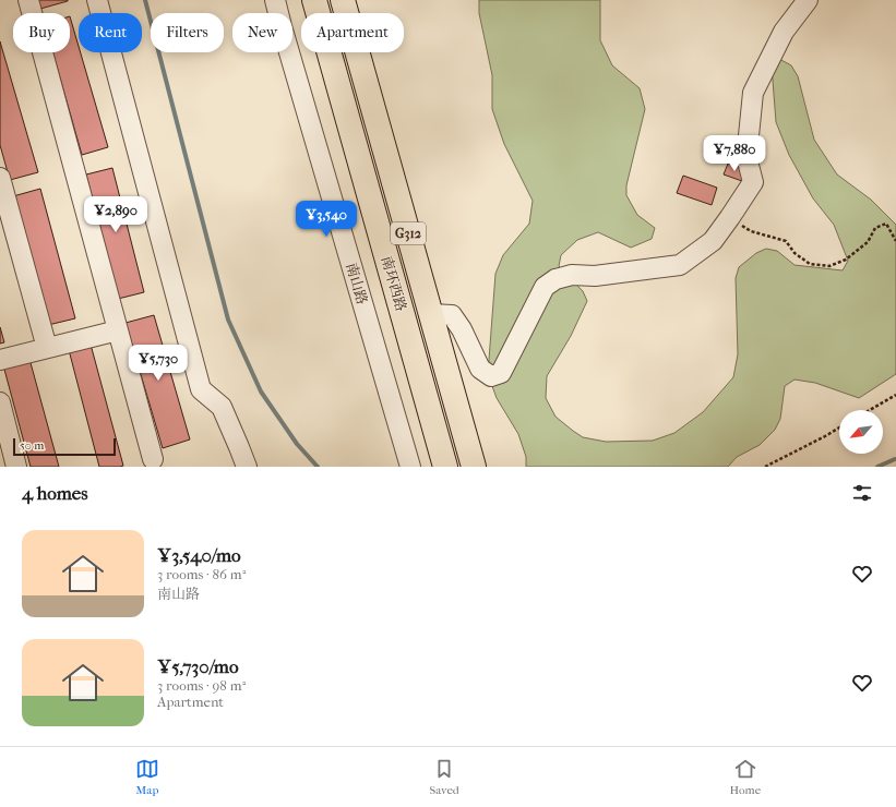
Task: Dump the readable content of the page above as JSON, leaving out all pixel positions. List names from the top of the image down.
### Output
{
  "streets": {
    "highway": ["G312", "南环西路"],
    "street": ["南山路"]
  },
  "scale_bar": "50 m",
  "north": "bottom left",
  "page": {
    "chip": [
      "Buy",
      "Rent",
      "Filters",
      "New",
      "Apartment"
    ],
    "price": [
      "¥7,880",
      "¥2,890",
      "¥3,540",
      "¥5,730"
    ],
    "scale": "50 m",
    "heading": "4 homes",
    "list": [
      {
        "name": "¥3,540/mo",
        "note": "3 rooms · 86 m² · 南山路"
      },
      {
        "name": "¥5,730/mo",
        "note": "3 rooms · 98 m² · Apartment"
      }
    ],
    "tabs": ["Map", "Saved", "Home"]
  }
}
